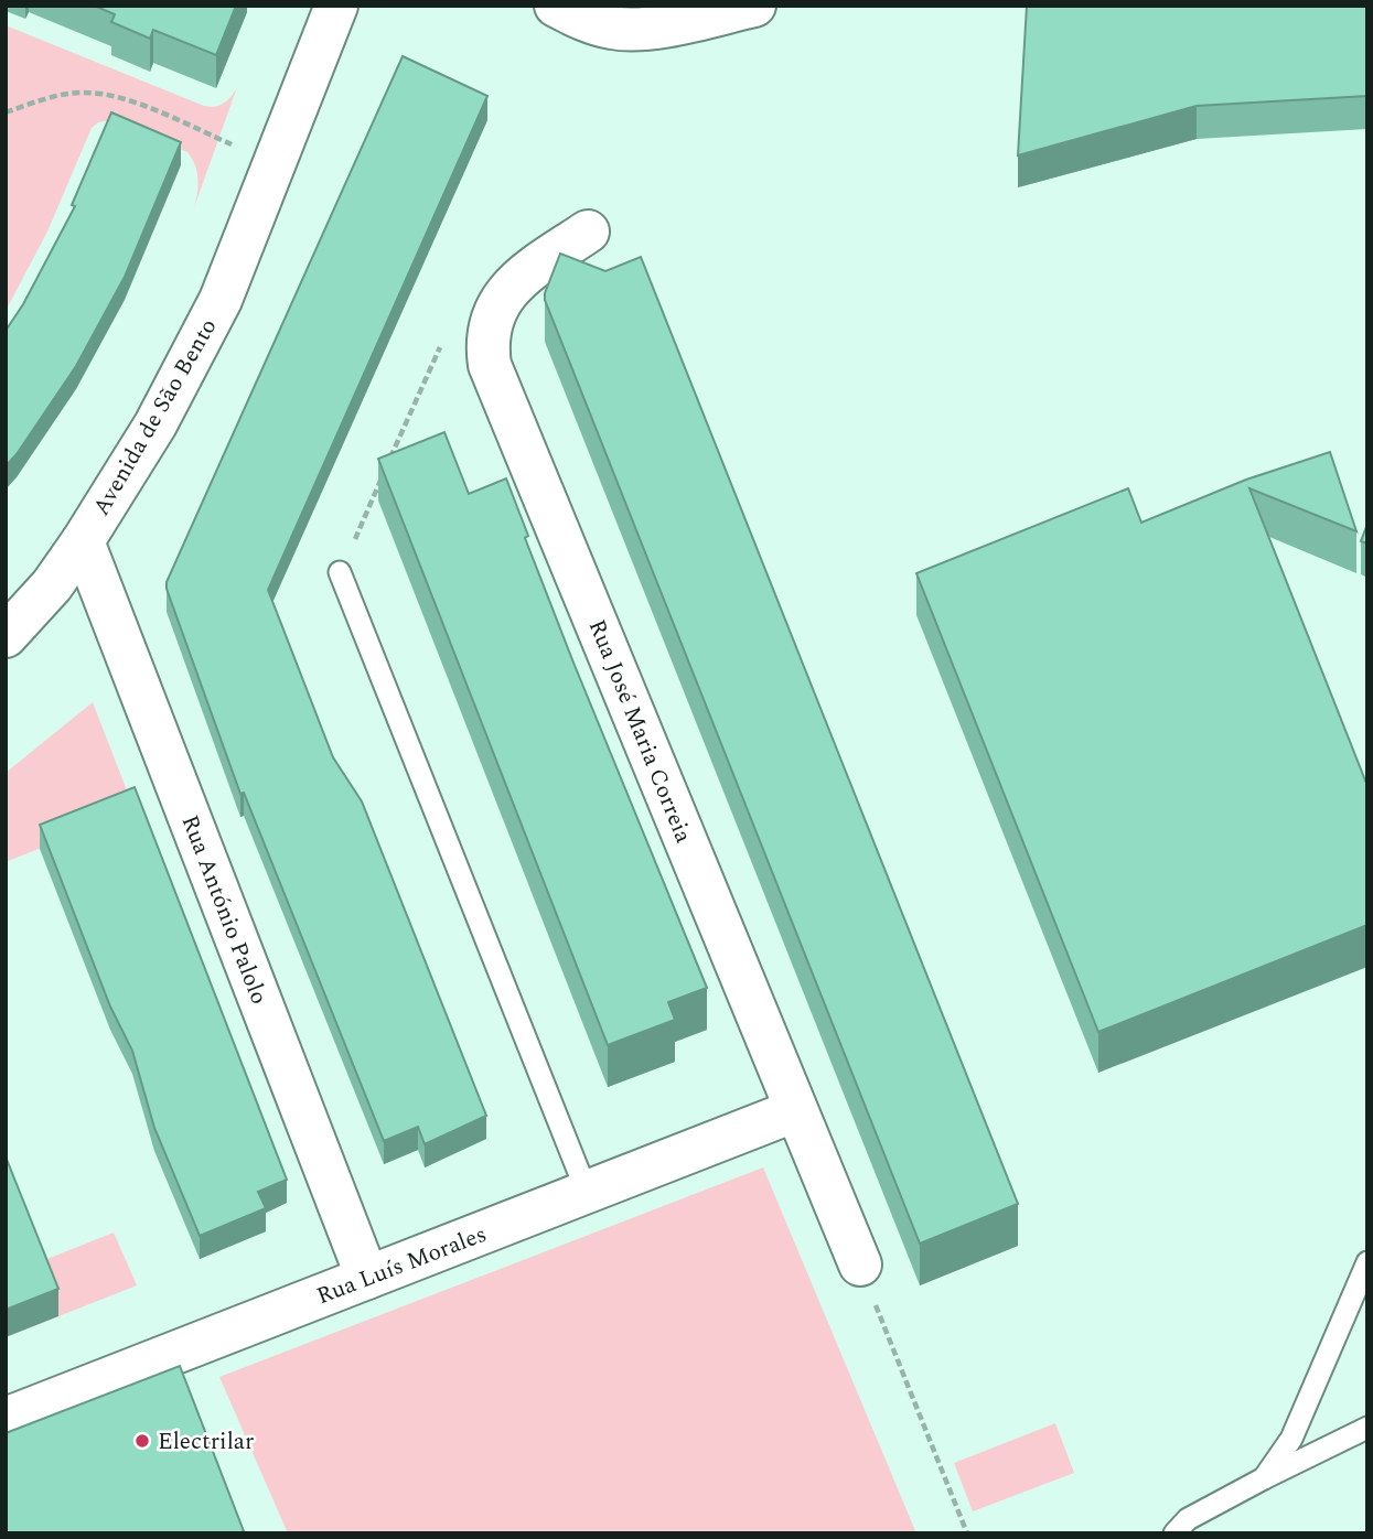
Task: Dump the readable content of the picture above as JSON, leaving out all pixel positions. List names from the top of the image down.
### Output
{
  "streets": {
    "street": [
      "Avenida de São Bento",
      "Rua José Maria Correia",
      "Rua António Palolo",
      "Rua Luís Morales"
    ]
  },
  "crossings": [
    ["Avenida de São Bento", "Rua António Palolo"],
    ["Rua José Maria Correia", "Rua Luís Morales"],
    ["Rua António Palolo", "Rua Luís Morales"]
  ],
  "places": ["Electrilar"]
}
